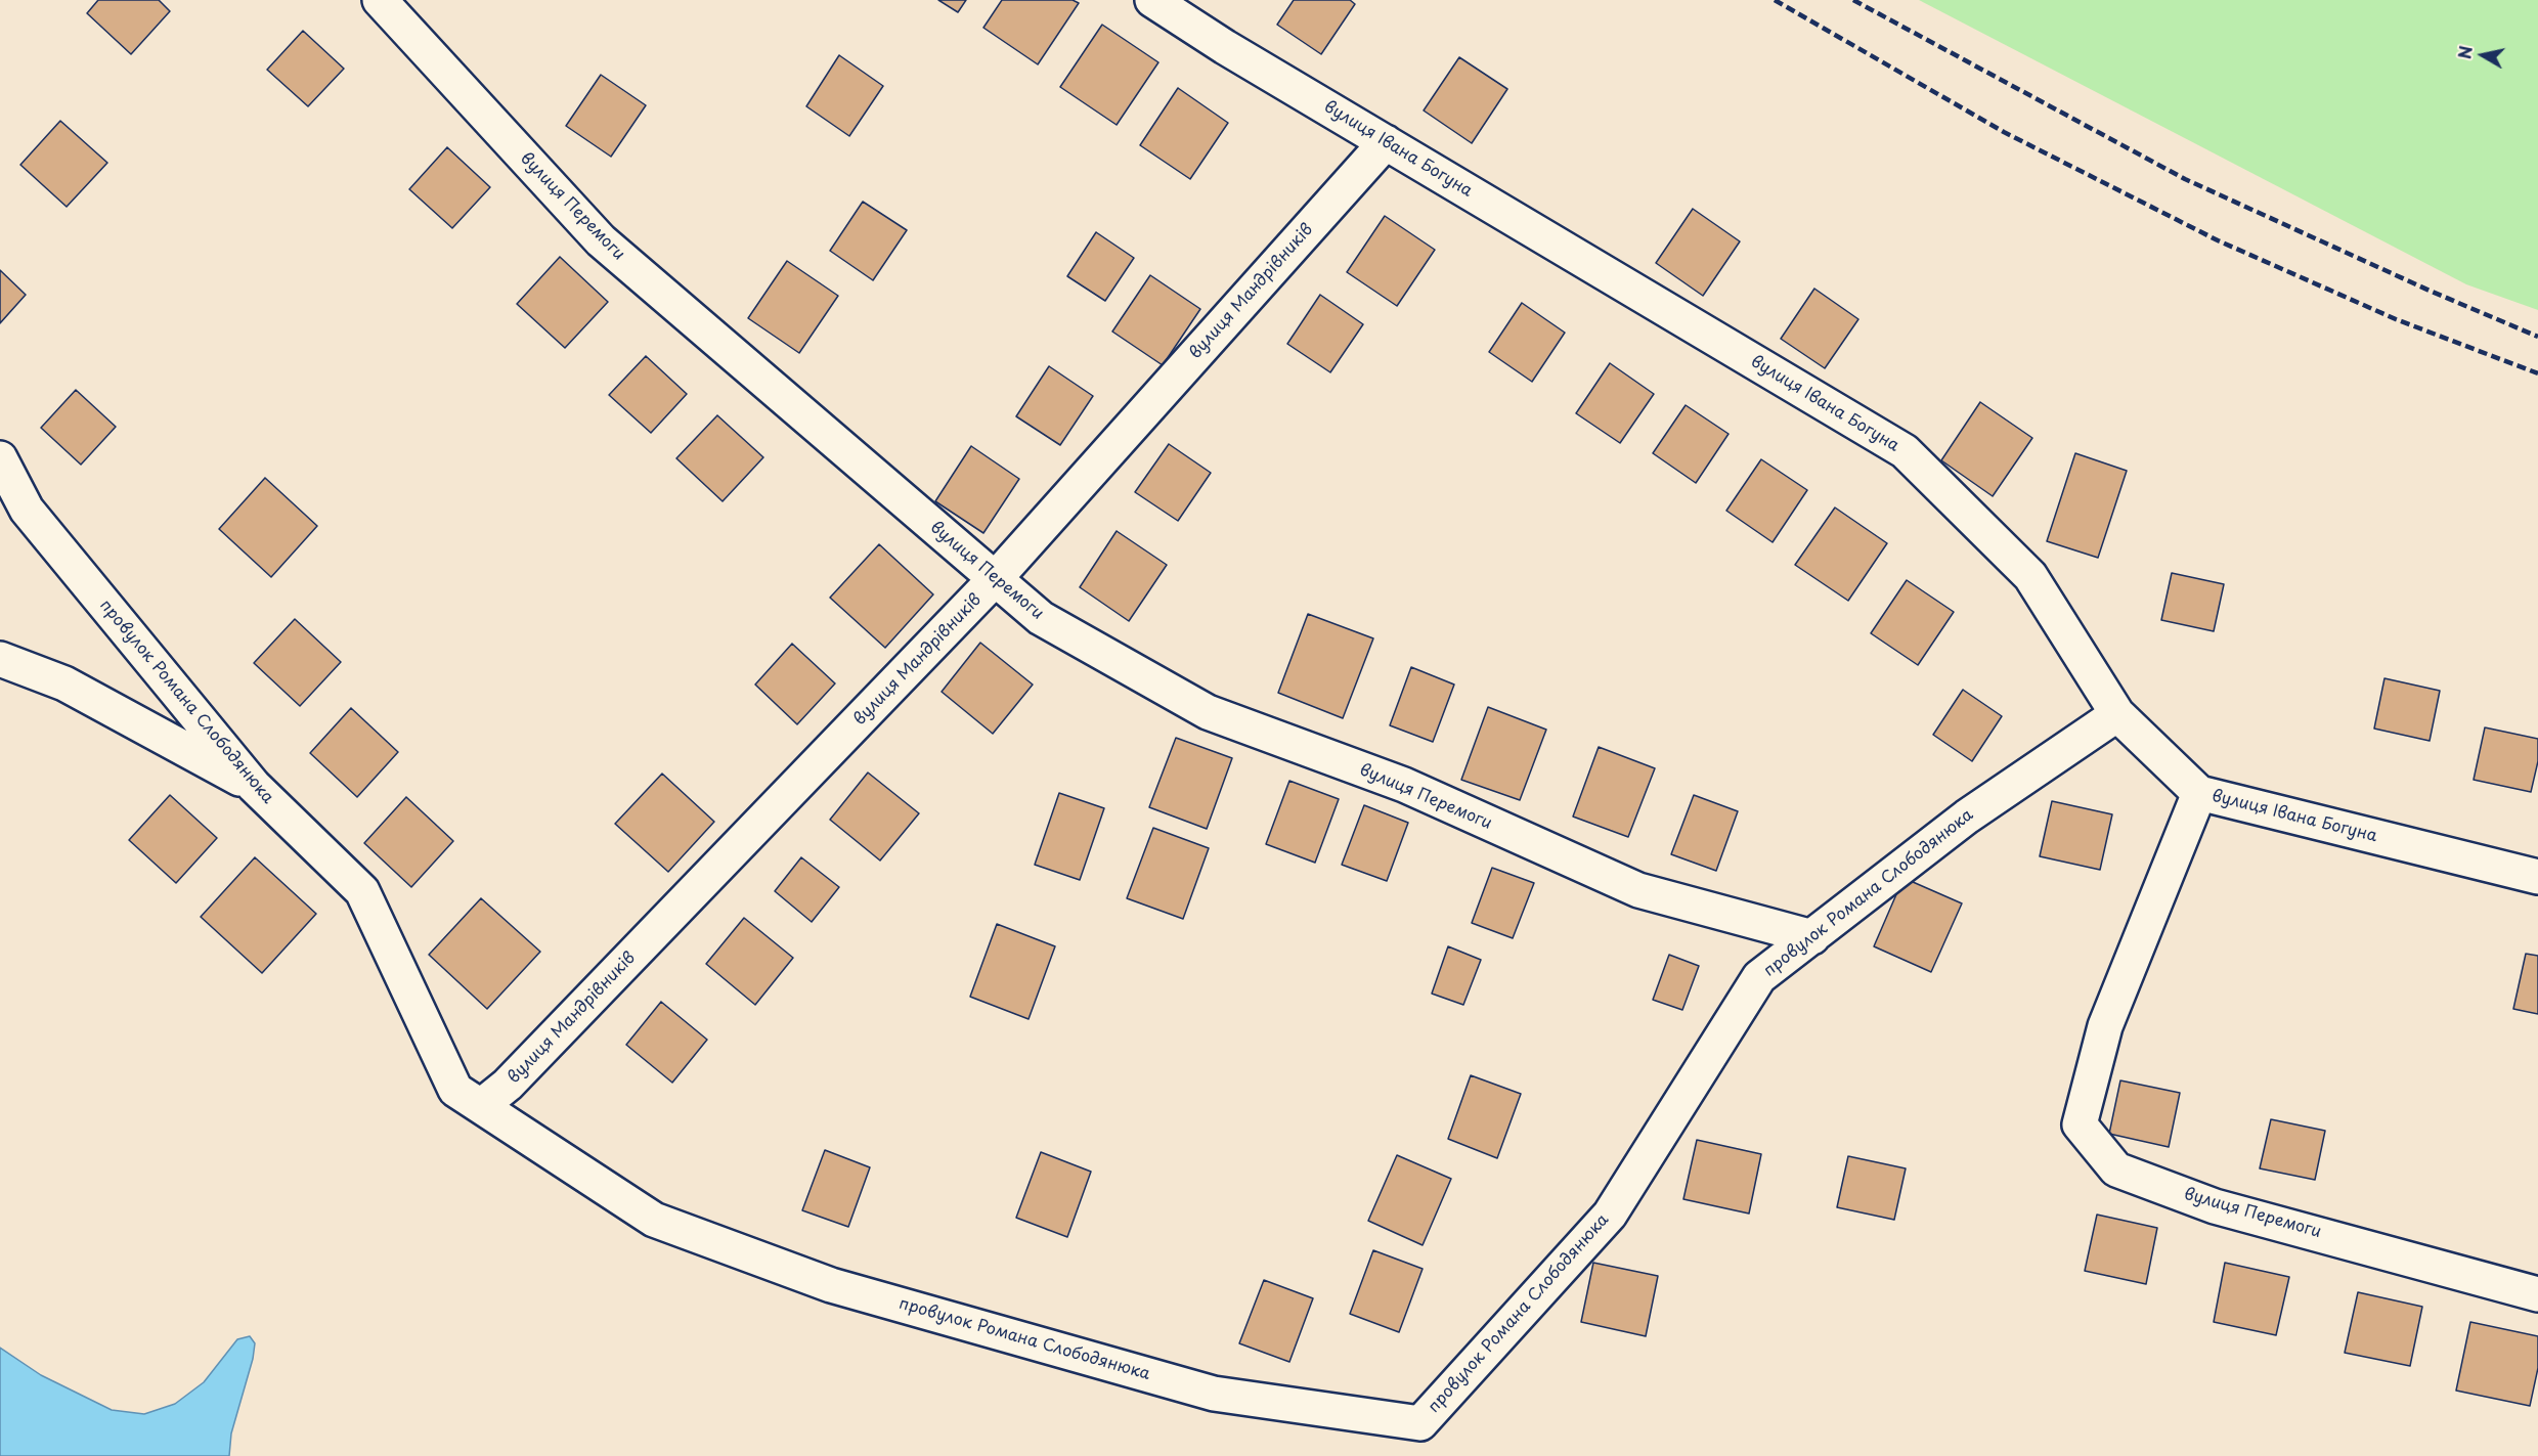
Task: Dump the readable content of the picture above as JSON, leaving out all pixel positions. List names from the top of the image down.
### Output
{
  "streets": {
    "street": [
      "вулиця Івана Богуна",
      "вулиця Перемоги",
      "вулиця Мандрівників",
      "провулок Романа Слободянюка"
    ]
  },
  "crossings": [
    ["вулиця Івана Богуна", "вулиця Перемоги"],
    ["вулиця Івана Богуна", "вулиця Мандрівників"],
    ["вулиця Івана Богуна", "провулок Романа Слободянюка"],
    ["вулиця Перемоги", "вулиця Мандрівників"],
    ["вулиця Перемоги", "провулок Романа Слободянюка"],
    ["вулиця Мандрівників", "провулок Романа Слободянюка"]
  ],
  "north": "left"
}
